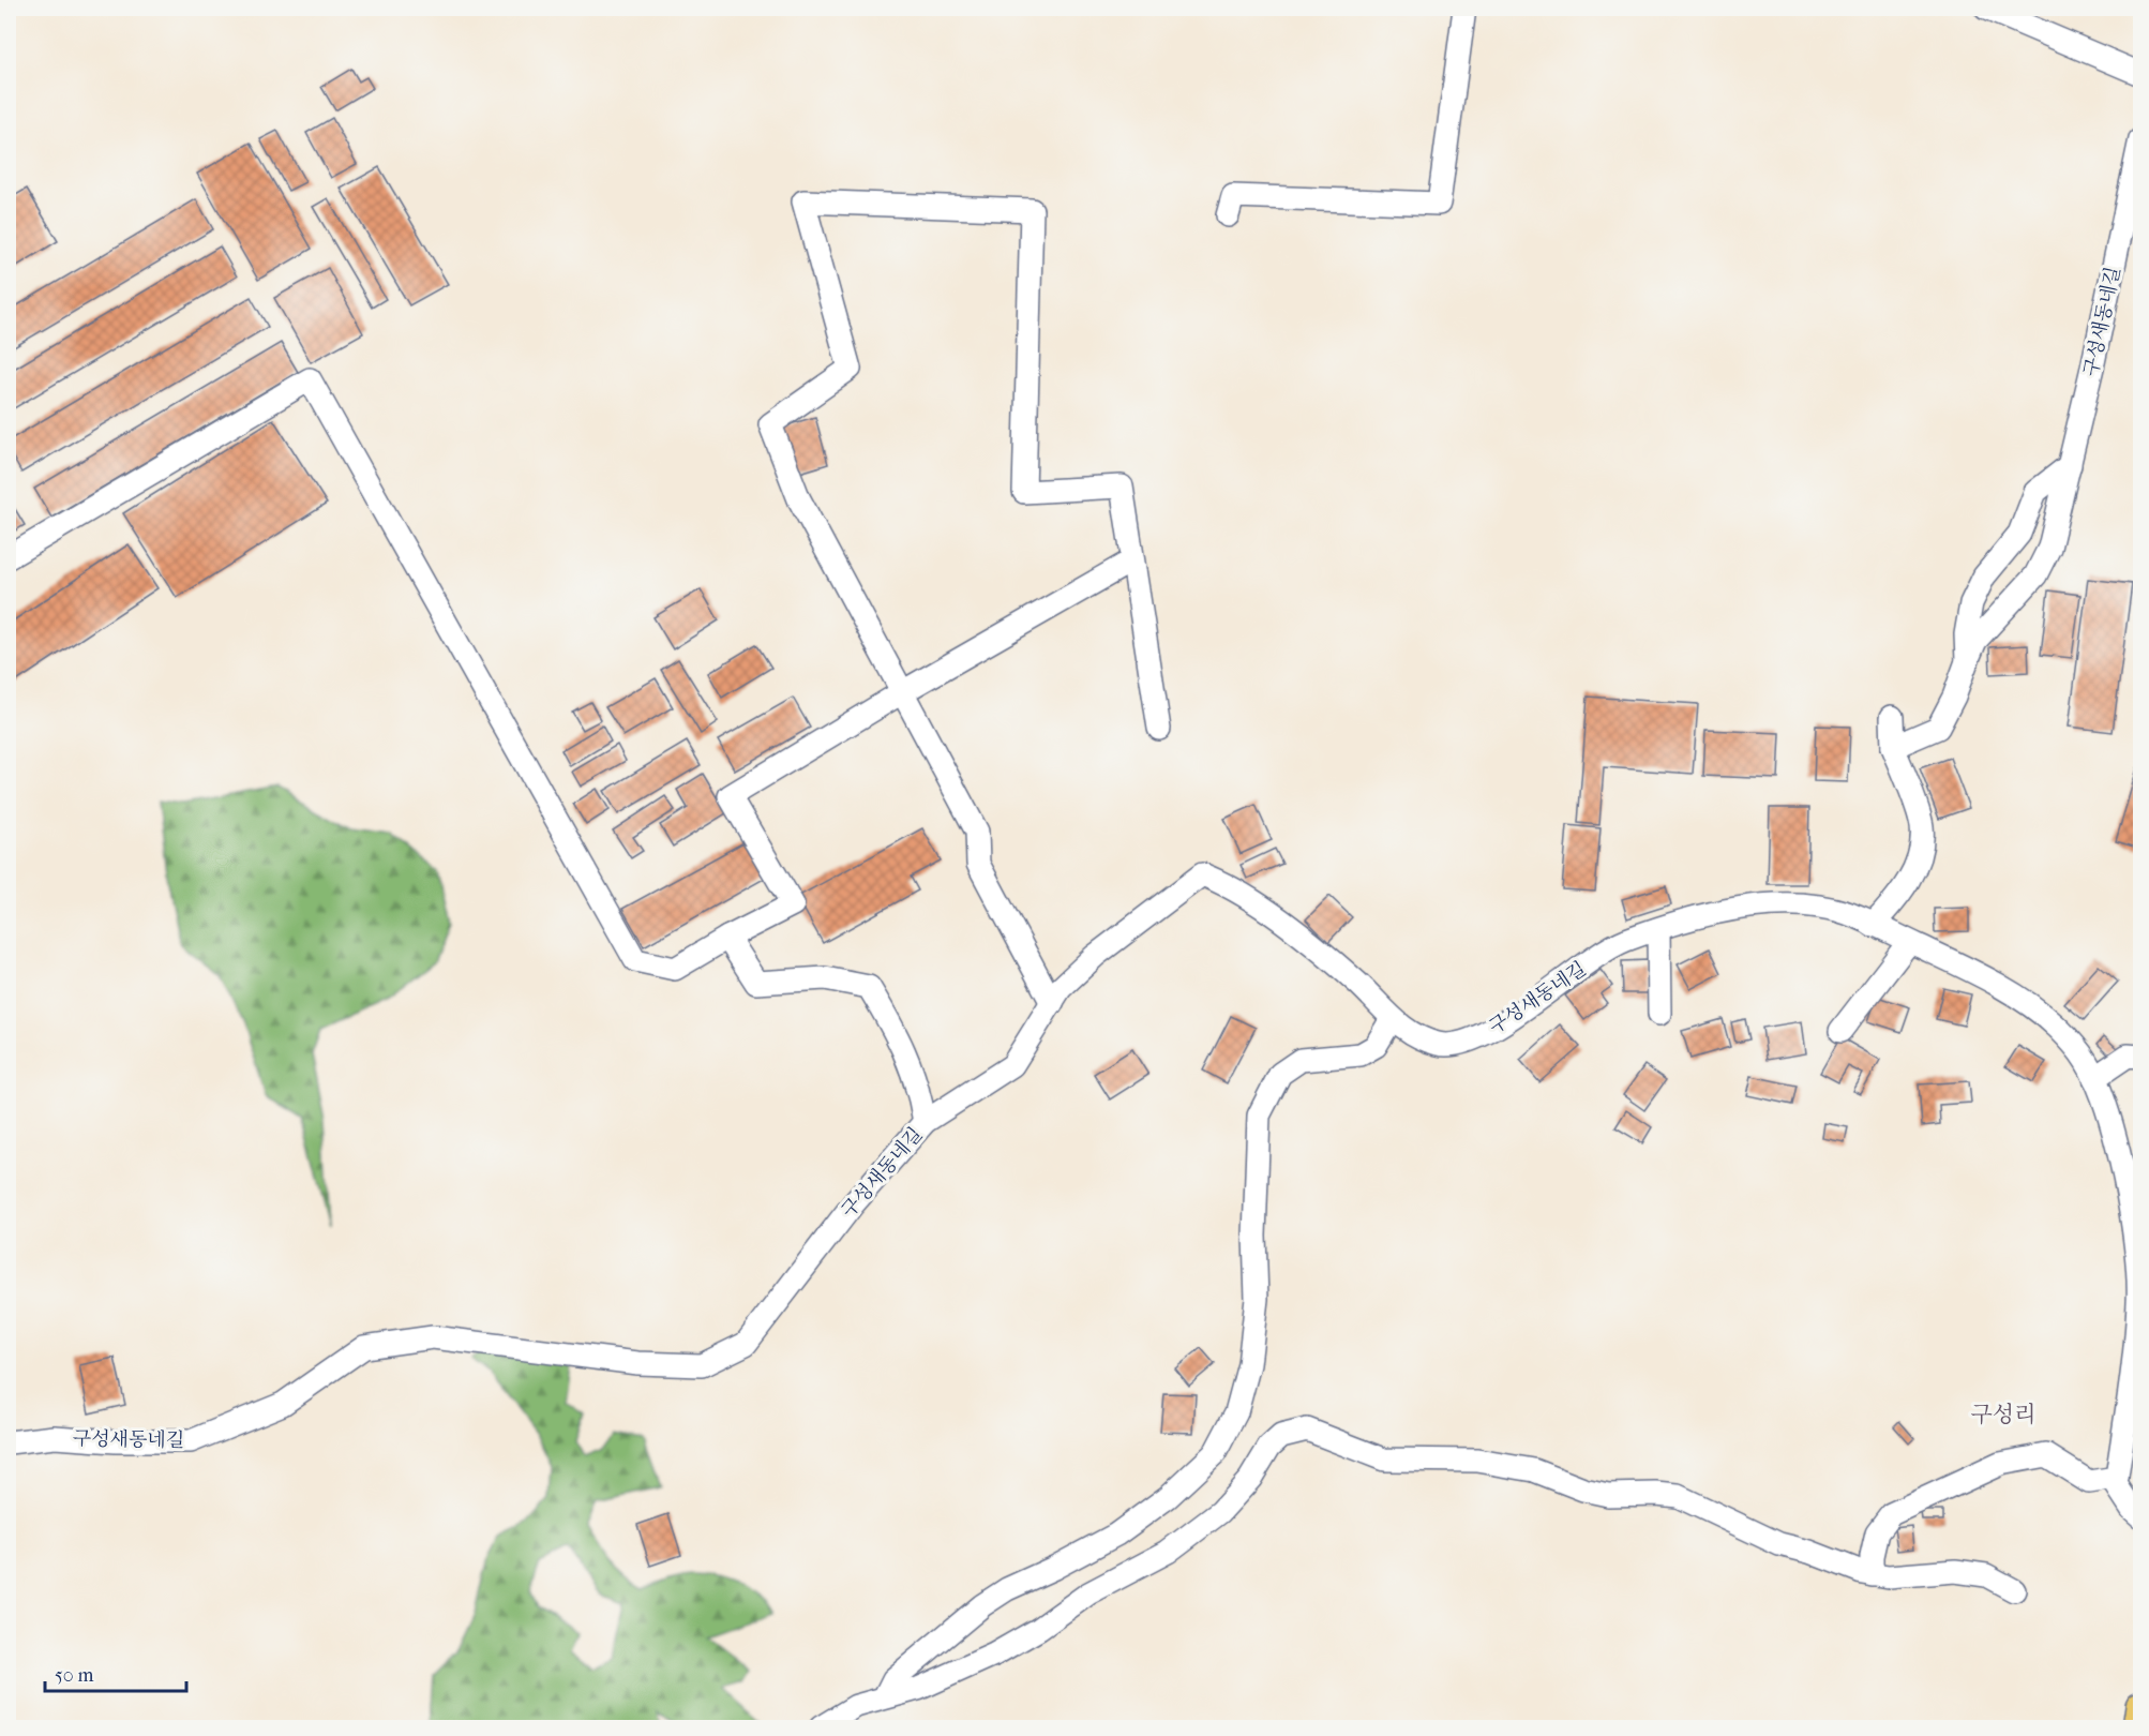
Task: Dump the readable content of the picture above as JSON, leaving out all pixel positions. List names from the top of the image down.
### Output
{
  "streets": {
    "street": ["구성새동네길"]
  },
  "districts": ["구성리"],
  "scale_bar": "50 m"
}
